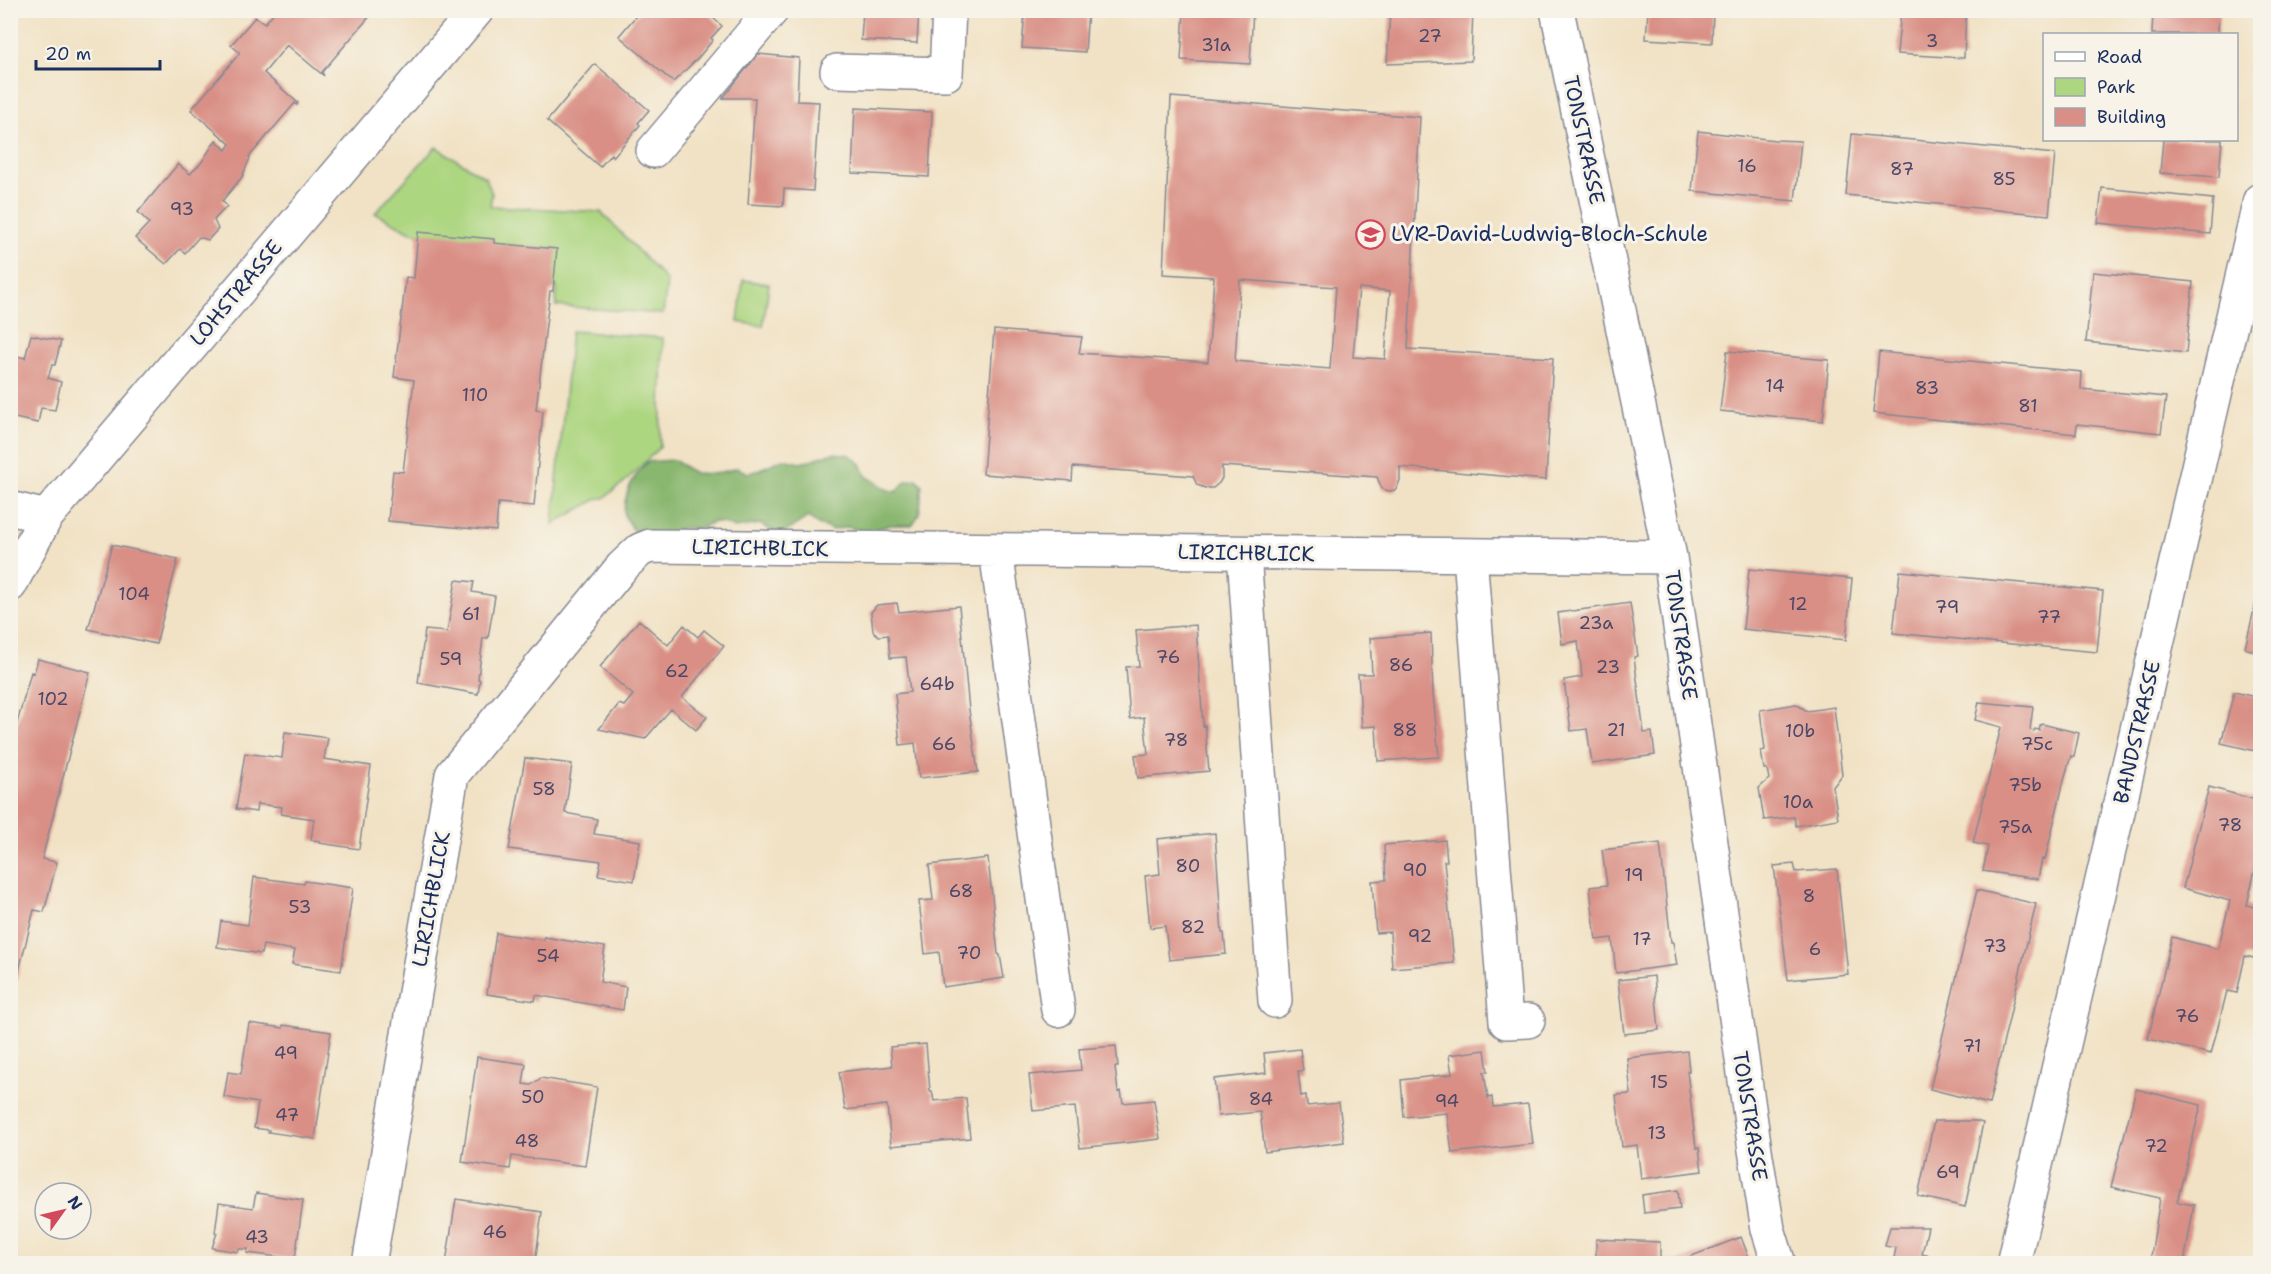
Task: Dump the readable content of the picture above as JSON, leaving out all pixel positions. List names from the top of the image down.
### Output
{
  "streets": {
    "street": [
      "TONSTRASSE",
      "LOHSTRASSE",
      "LIRICHBLICK",
      "BANDSTRASSE"
    ]
  },
  "crossings": [
    ["TONSTRASSE", "LIRICHBLICK"]
  ],
  "places": {
    "school or university": ["LVR-David-Ludwig-Bloch-Schule"]
  },
  "house_numbers": [
    "27",
    "3",
    "31a",
    "16",
    "87",
    "85",
    "93",
    "14",
    "83",
    "110",
    "81",
    "104",
    "12",
    "79",
    "61",
    "77",
    "23a",
    "76",
    "59",
    "86",
    "23",
    "62",
    "64b",
    "102",
    "88",
    "21",
    "10b",
    "78",
    "66",
    "75c",
    "75b",
    "58",
    "10a",
    "78",
    "75a",
    "80",
    "90",
    "19",
    "68",
    "8",
    "53",
    "82",
    "92",
    "17",
    "73",
    "6",
    "70",
    "54",
    "76",
    "71",
    "49",
    "15",
    "50",
    "84",
    "94",
    "47",
    "13",
    "48",
    "72",
    "69",
    "46",
    "43"
  ],
  "legend": ["Road", "Park", "Building"],
  "scale_bar": "20 m",
  "north": "top right"
}
